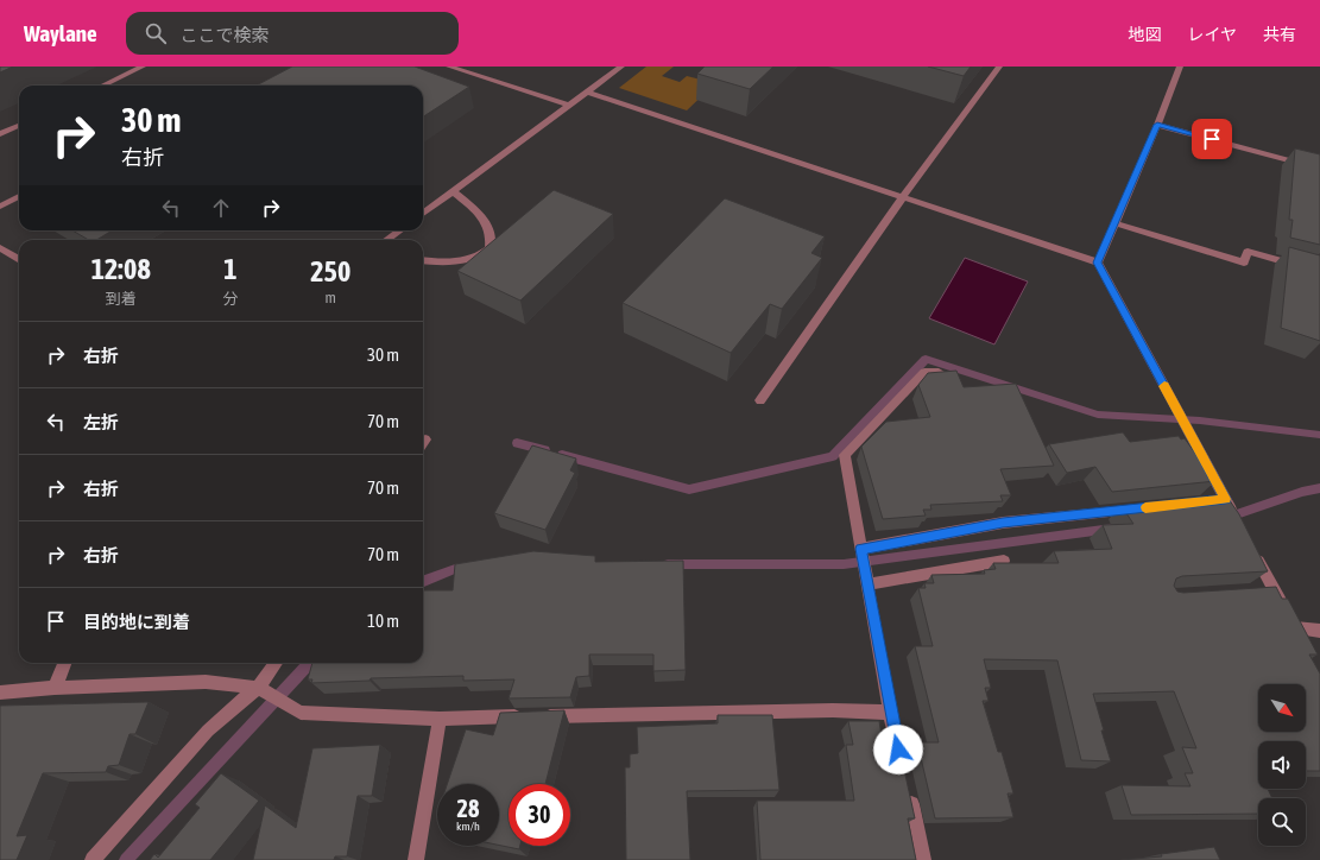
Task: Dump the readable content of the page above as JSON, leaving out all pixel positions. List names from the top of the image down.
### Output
{
  "north": "bottom right",
  "page": {
    "header": "Waylane",
    "search": "ここで検索",
    "nav": ["地図", "レイヤ", "共有"],
    "turn": ["30 m", "右折"],
    "eta": [
      "12:08",
      "到着",
      "1",
      "分",
      "250",
      "m"
    ],
    "list": [
      {
        "name": "右折",
        "value": "30 m"
      },
      {
        "name": "左折",
        "value": "70 m"
      },
      {
        "name": "右折",
        "value": "70 m"
      },
      {
        "name": "右折",
        "value": "70 m"
      },
      {
        "name": "目的地に到着",
        "value": "10 m"
      }
    ],
    "speed": "28 km/h",
    "limit": "30"
  }
}
